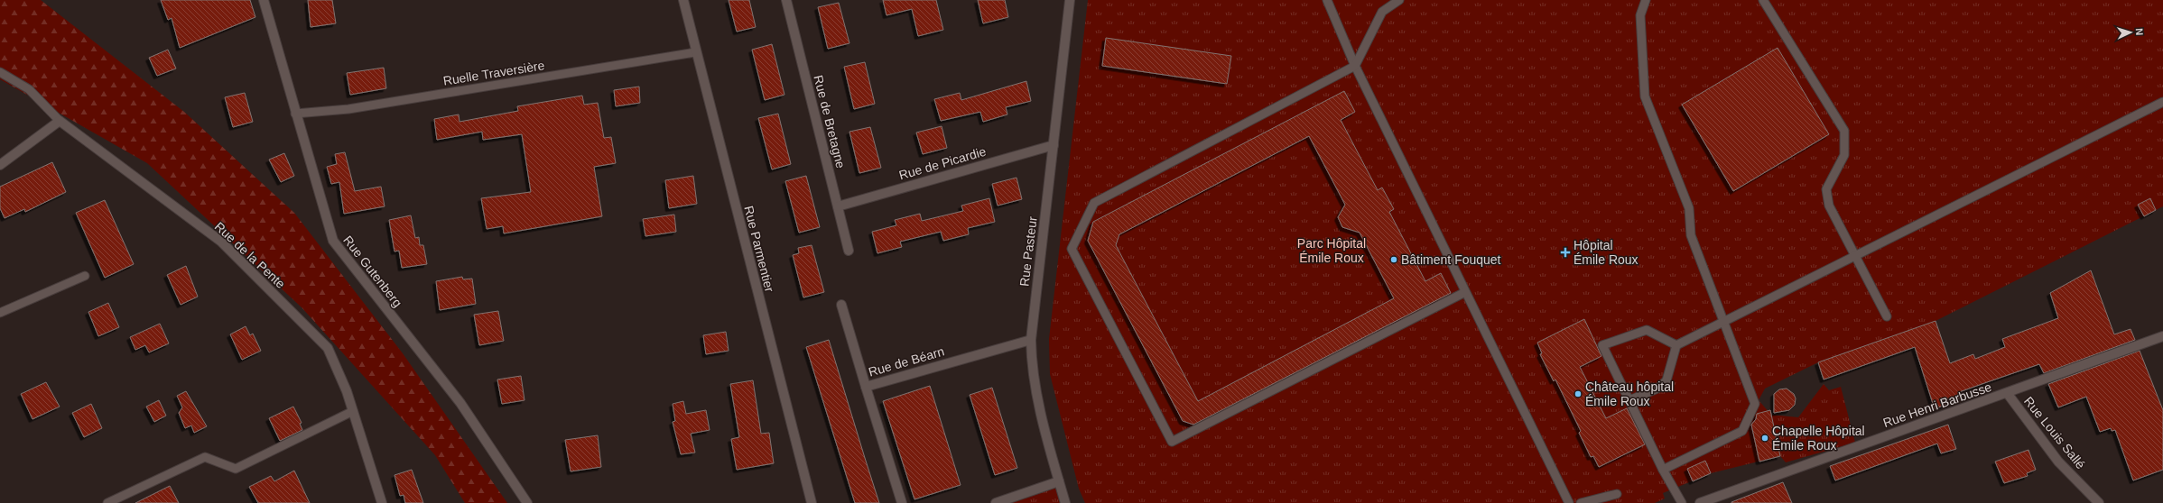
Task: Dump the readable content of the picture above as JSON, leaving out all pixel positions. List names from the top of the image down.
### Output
{
  "streets": {
    "street": [
      "Rue de Bretagne",
      "Rue de Picardie",
      "Rue Parmentier",
      "Rue Pasteur",
      "Rue de la Pente",
      "Rue Gutenberg",
      "Rue de Béarn",
      "Rue Henri Barbusse",
      "Rue Louis Sallé"
    ],
    "lane": ["Ruelle Traversière"]
  },
  "crossings": [
    ["Ruelle Traversière", "Rue Parmentier"],
    ["Ruelle Traversière", "Rue Gutenberg"],
    ["Rue de Bretagne", "Rue de Picardie"],
    ["Rue de Picardie", "Rue Pasteur"],
    ["Rue Pasteur", "Rue de Béarn"],
    ["Rue Henri Barbusse", "Rue Louis Sallé"]
  ],
  "parks": ["Parc Hôpital Émile Roux"],
  "places": {
    "health": ["Hôpital Émile Roux"],
    "other": ["Bâtiment Fouquet", "Château hôpital Émile Roux", "Chapelle Hôpital Émile Roux"]
  },
  "north": "right"
}
